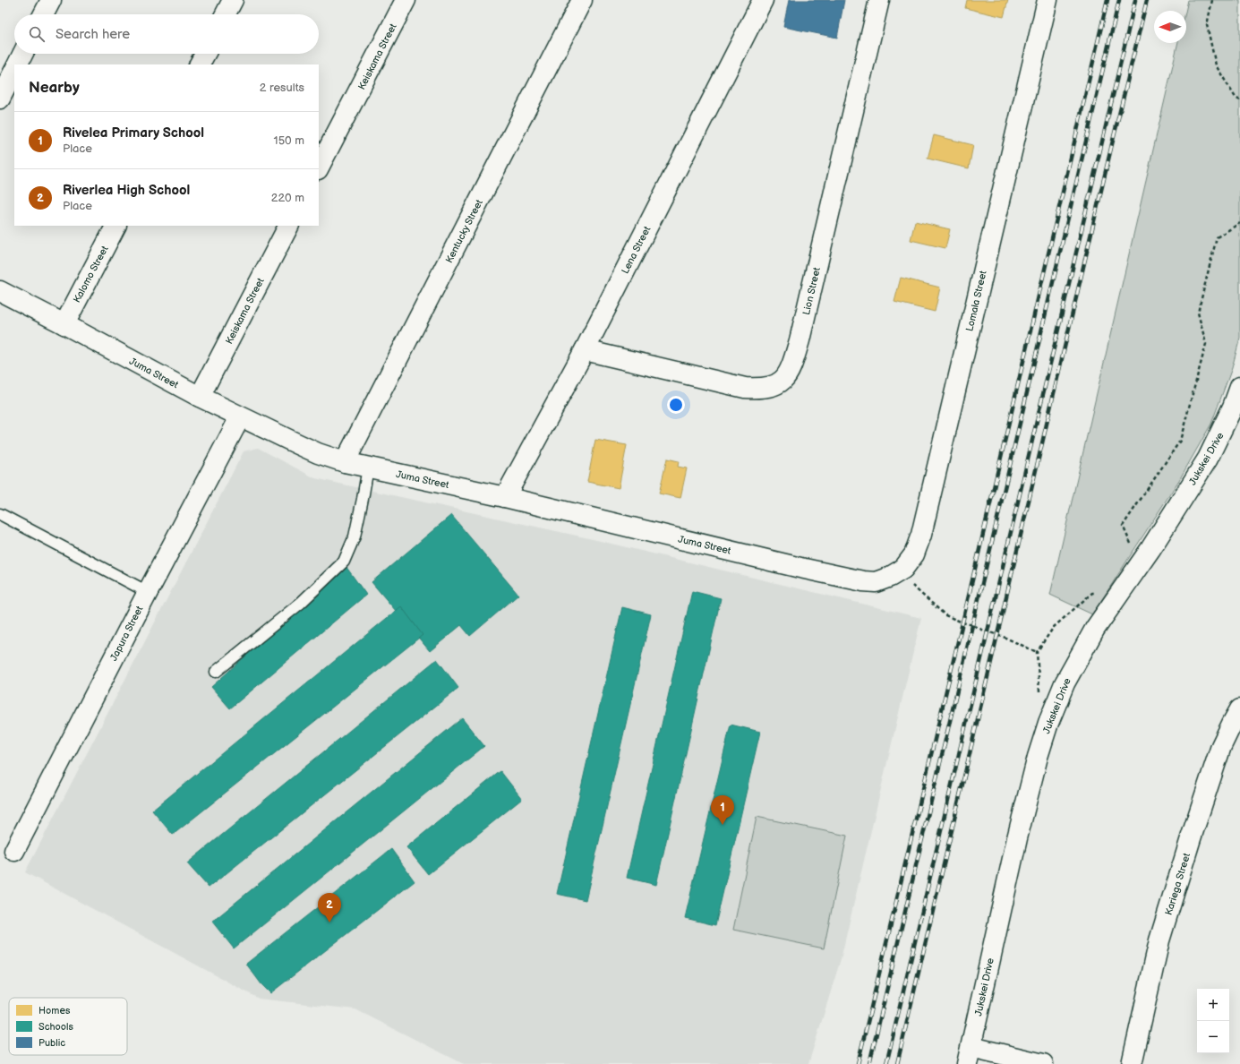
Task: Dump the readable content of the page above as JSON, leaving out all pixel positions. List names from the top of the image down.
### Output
{
  "streets": {
    "street": [
      "Keiskama Street",
      "Kentucky Street",
      "Lena Street",
      "Kalomo Street",
      "Lion Street",
      "Lomala Street",
      "Juma Street",
      "Jukskei Drive",
      "Japura Street",
      "Kariega Street"
    ]
  },
  "crossings": [
    ["Keiskama Street", "Juma Street"],
    ["Kentucky Street", "Juma Street"],
    ["Lena Street", "Lion Street"],
    ["Lena Street", "Juma Street"],
    ["Kalomo Street", "Juma Street"],
    ["Lomala Street", "Juma Street"],
    ["Juma Street", "Japura Street"]
  ],
  "legend": ["Homes", "Schools", "Public"],
  "north": "left",
  "page": {
    "search": "Search here",
    "heading": ["Nearby", "2 results"],
    "list": [
      {
        "mark": "1",
        "name": "Rivelea Primary School",
        "note": "Place",
        "value": "150 m"
      },
      {
        "mark": "2",
        "name": "Riverlea High School",
        "note": "Place",
        "value": "220 m"
      }
    ],
    "pins": ["1", "2"],
    "map_buttons": ["+", "−"]
  }
}
